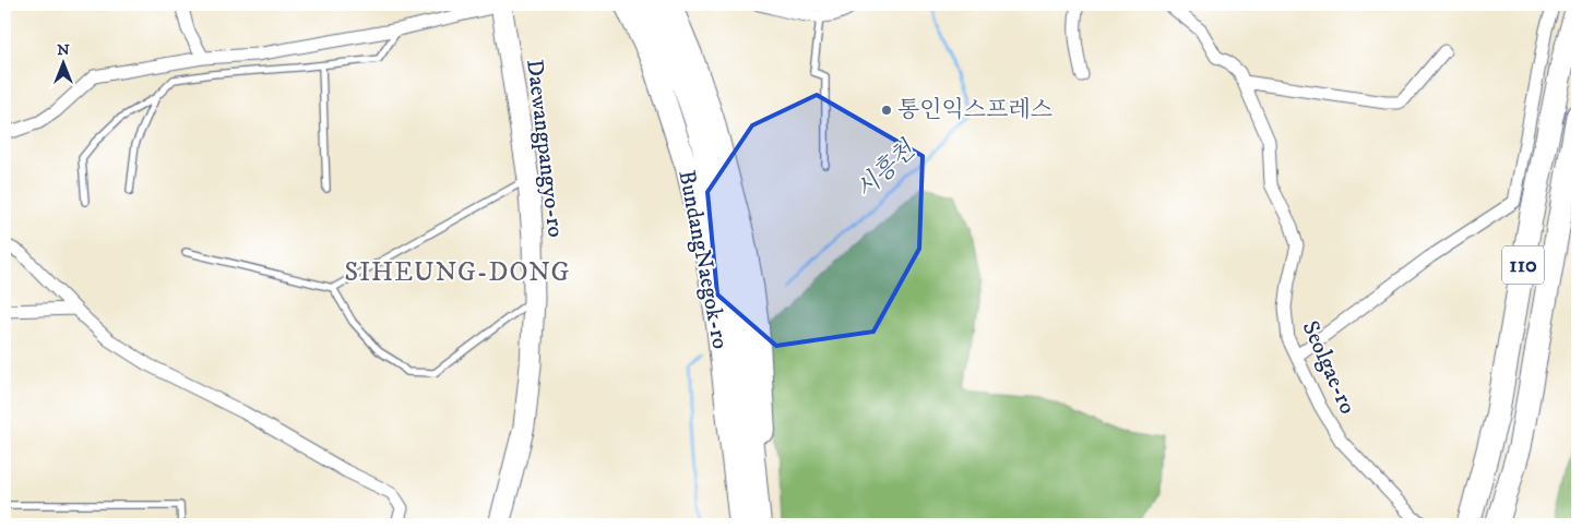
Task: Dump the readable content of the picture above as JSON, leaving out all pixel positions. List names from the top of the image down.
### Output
{
  "streets": {
    "highway": ["BundangNaegok-ro", "110"],
    "main road": ["Daewangpangyo-ro"],
    "street": ["Seolgae-ro"]
  },
  "districts": ["SIHEUNG-DONG"],
  "water": ["시흥천"],
  "places": ["통인익스프레스"],
  "north": "top"
}
